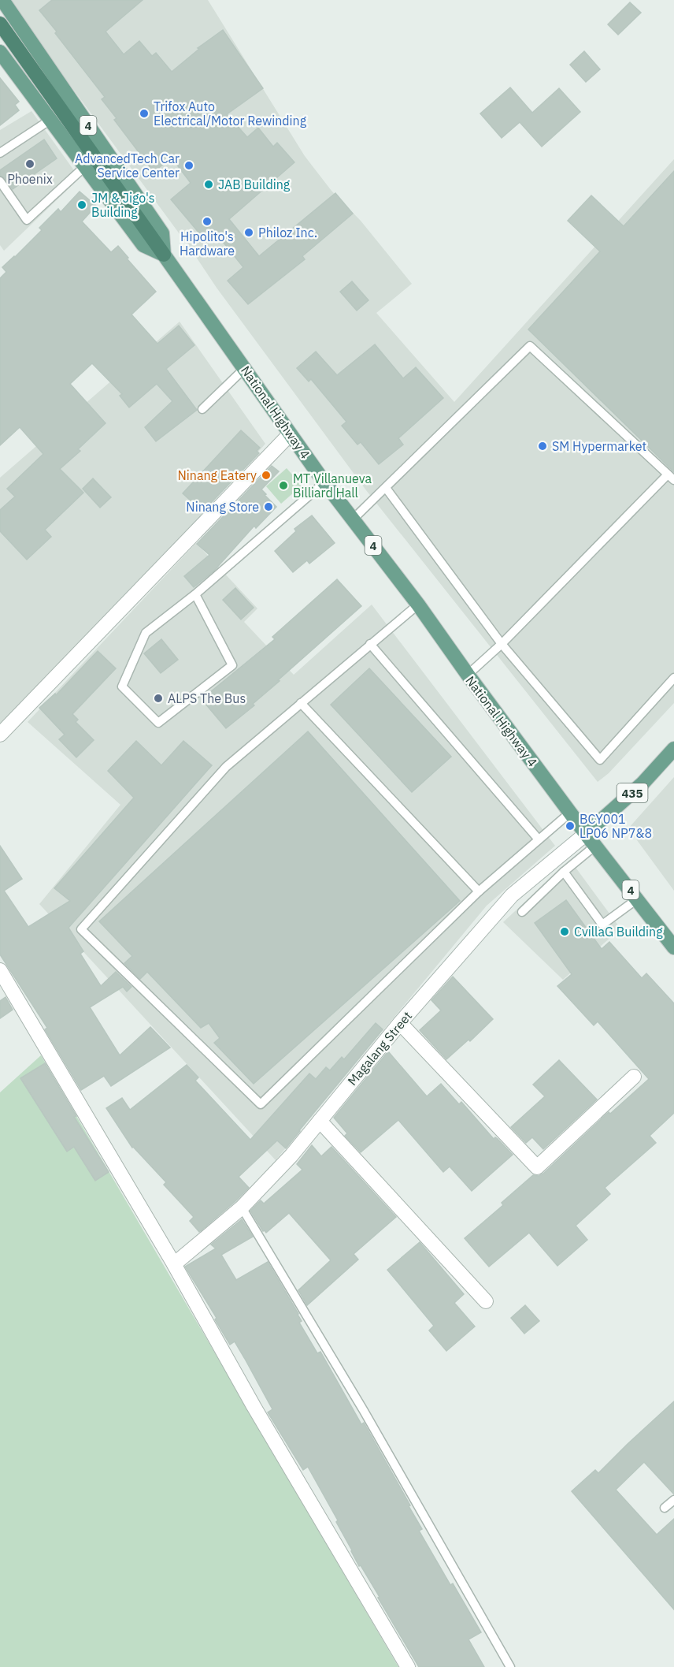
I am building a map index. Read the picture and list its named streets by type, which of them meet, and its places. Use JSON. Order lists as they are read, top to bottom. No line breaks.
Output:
{"streets":{"main road":["4","National Highway 4","435"],"street":["Magalang Street"]},"crossings":[["4","National Highway 4"],["National Highway 4","435"],["National Highway 4","Magalang Street"],["435","Magalang Street"]],"places":["Trifox Auto Electrical/Motor Rewinding","Phoenix","AdvancedTech Car Service Center","JAB Building","JM & Jigo's Building","Hipolito's Hardware","Philoz Inc.","SM Hypermarket","Ninang Eatery","MT Villanueva Billiard Hall","Ninang Store","ALPS The Bus","BCY001 LP06 NP7&8","CvillaG Building"]}
